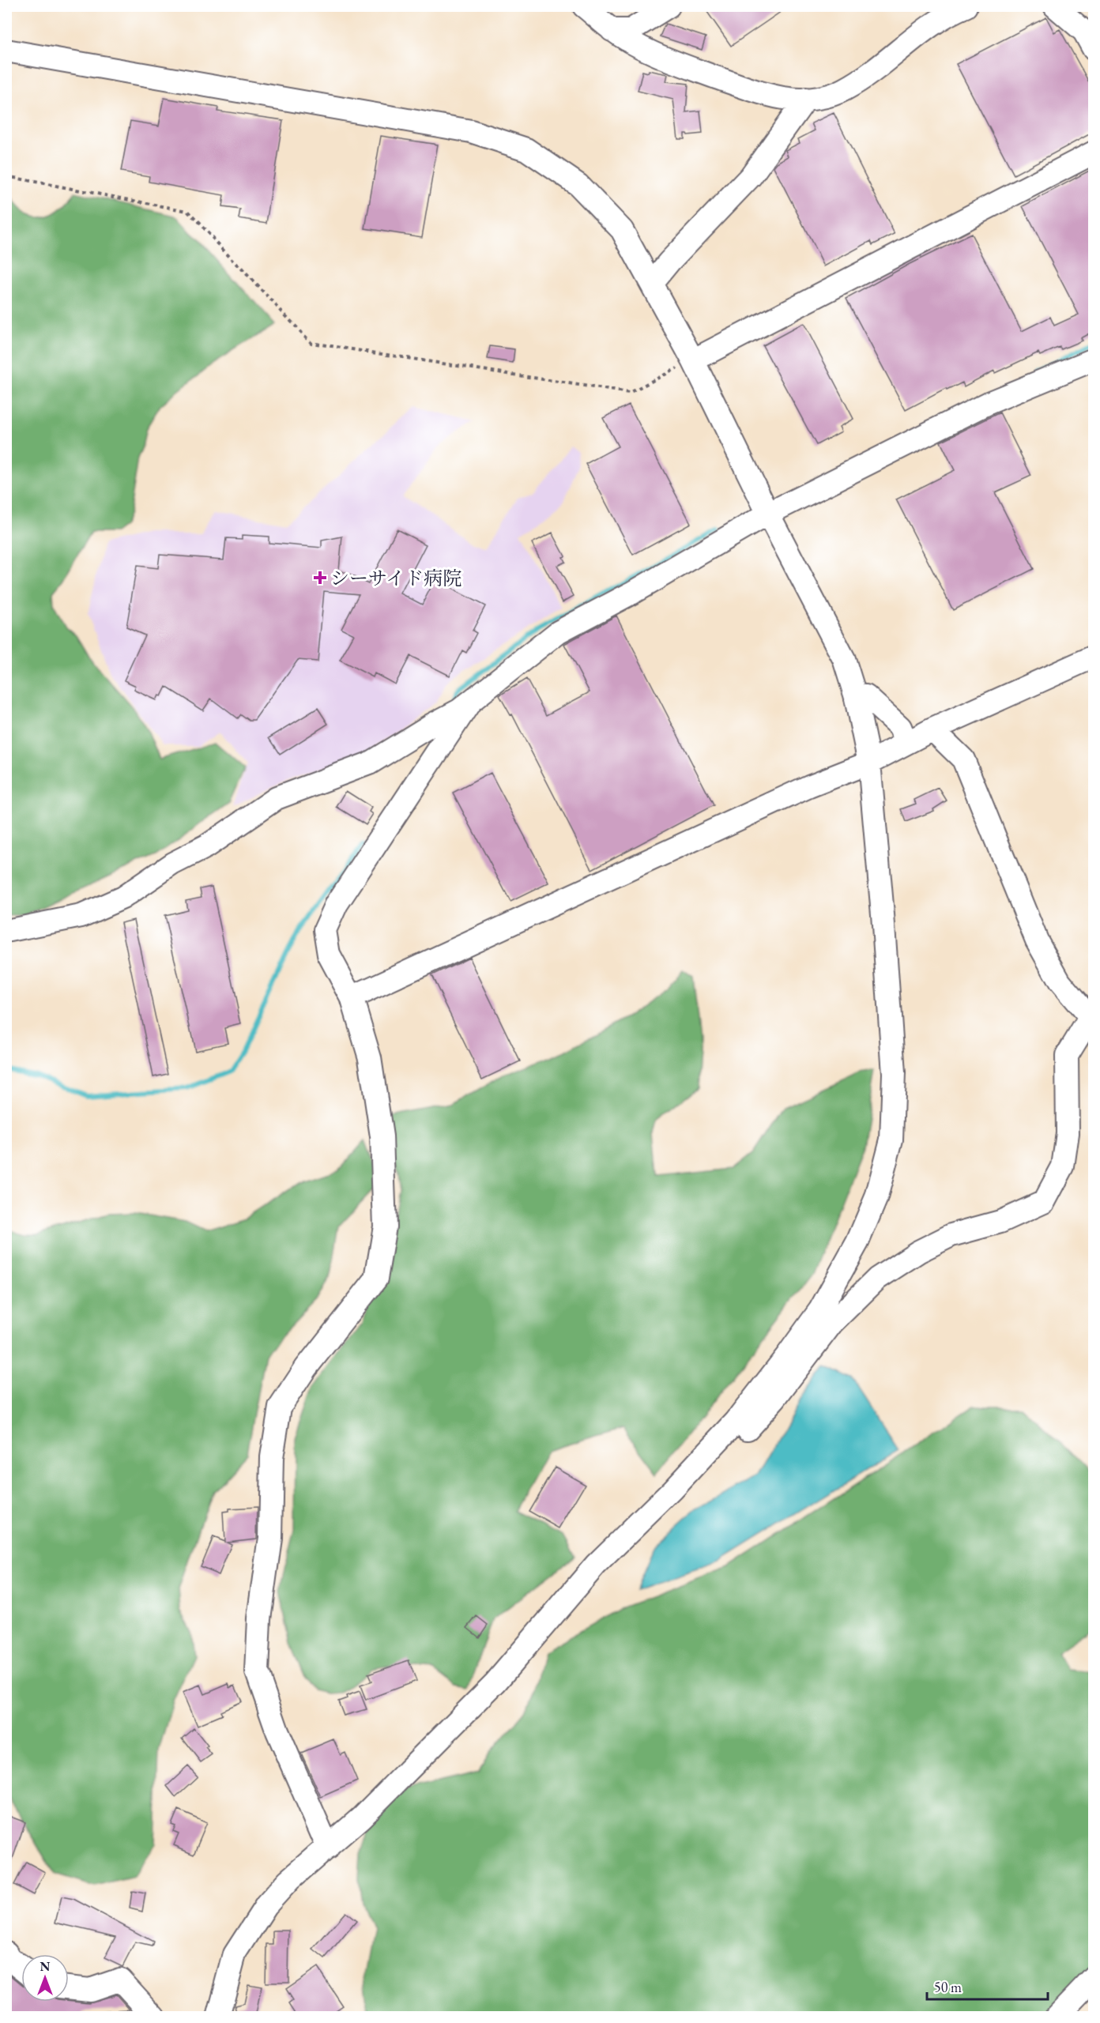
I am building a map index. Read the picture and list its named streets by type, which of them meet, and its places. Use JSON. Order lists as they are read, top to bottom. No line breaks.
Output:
{"places":{"health":["シーサイド病院"]},"scale_bar":"50 m","north":"top"}
